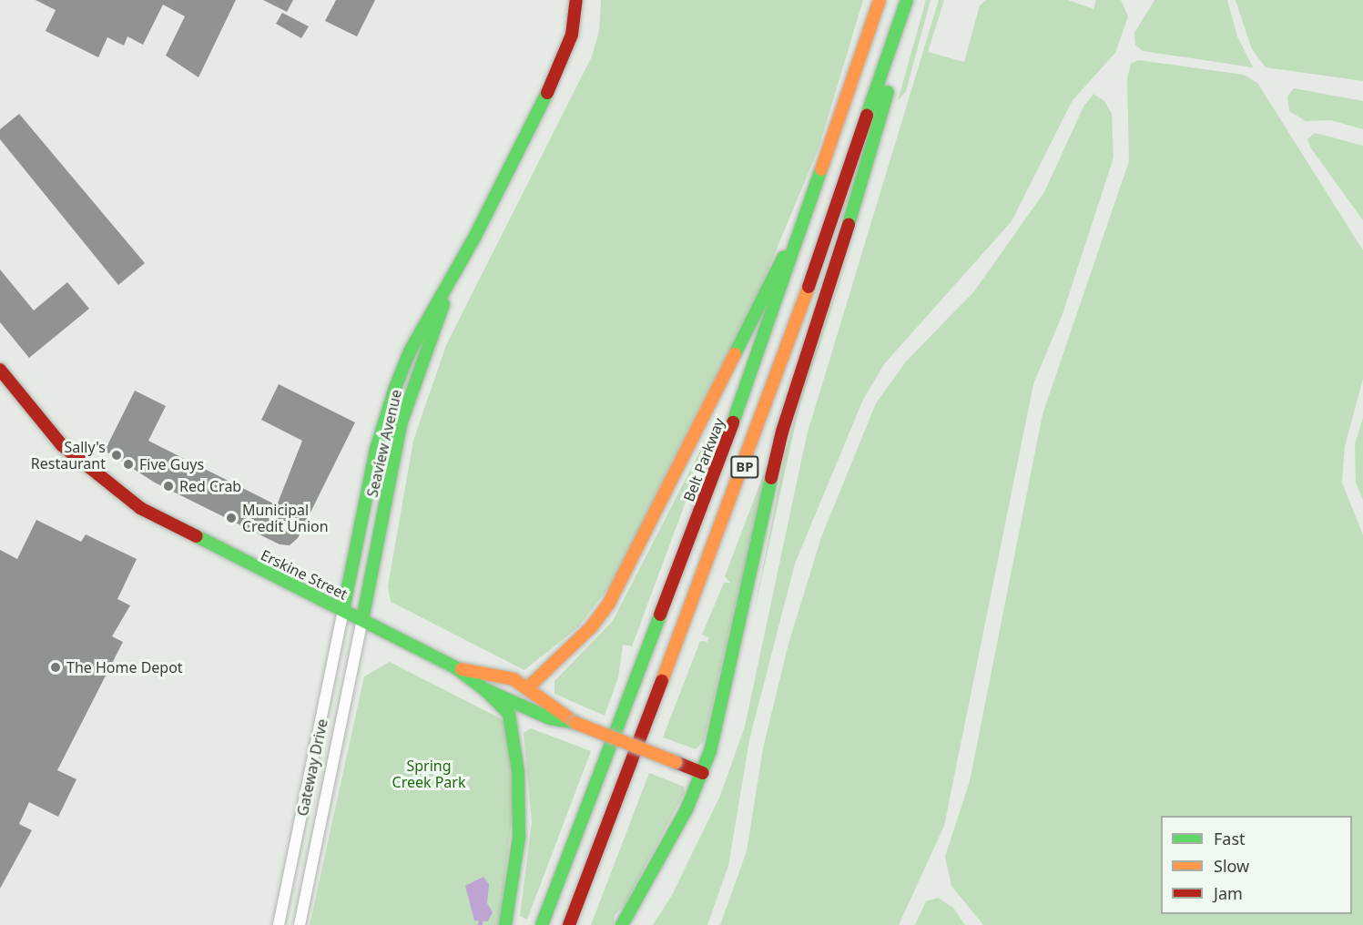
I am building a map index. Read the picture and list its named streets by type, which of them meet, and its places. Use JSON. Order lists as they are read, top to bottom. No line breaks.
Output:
{"streets":{"main road":["Seaview Avenue","Belt Parkway","BP","Erskine Street"],"street":["Gateway Drive"]},"crossings":[["Seaview Avenue","Erskine Street"],["Seaview Avenue","Gateway Drive"],["Erskine Street","Gateway Drive"]],"parks":["Spring Creek Park"],"places":["Sally's Restaurant","Five Guys","Red Crab","Municipal Credit Union","The Home Depot"],"legend":["Fast","Slow","Jam"]}
